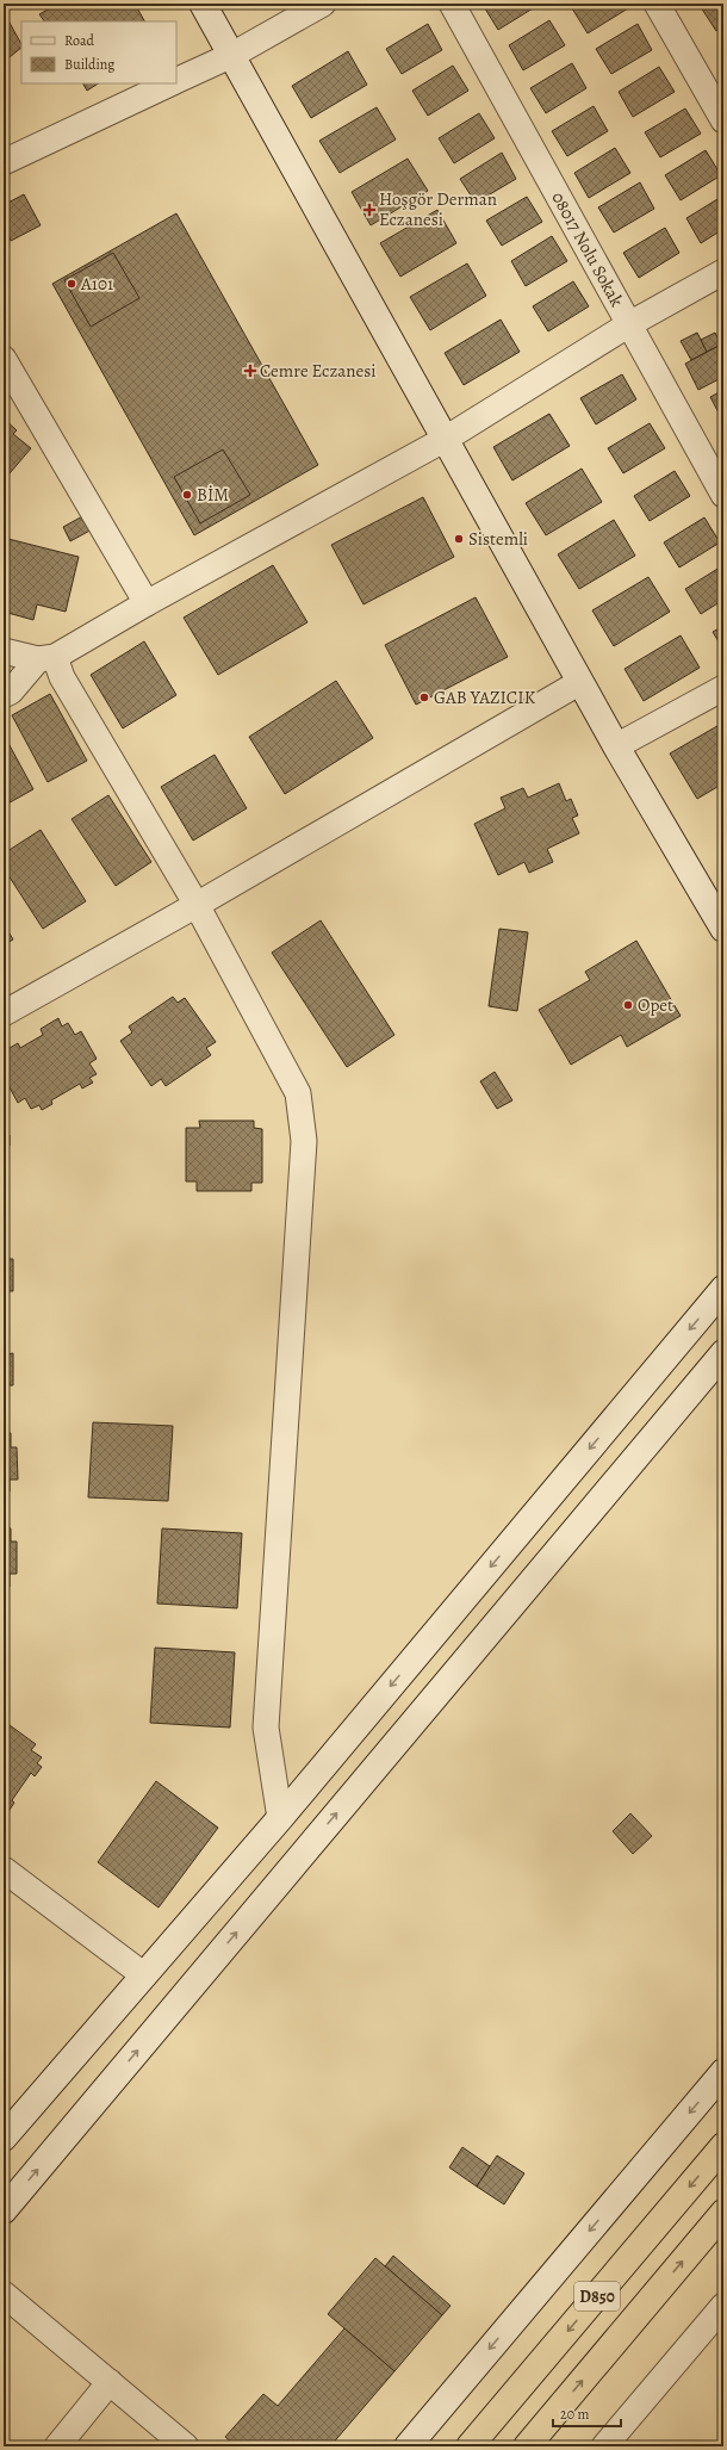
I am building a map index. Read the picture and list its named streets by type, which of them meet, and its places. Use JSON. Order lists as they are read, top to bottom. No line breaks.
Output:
{"streets":{"highway":["D850"],"street":["08017 Nolu Sokak"]},"places":{"health":["Hoşgör Derman Eczanesi","Cemre Eczanesi"],"other":["A101","BİM","Sistemli","GAB YAZICIK","Opet"]},"legend":["Road","Building"],"scale_bar":"20 m"}
